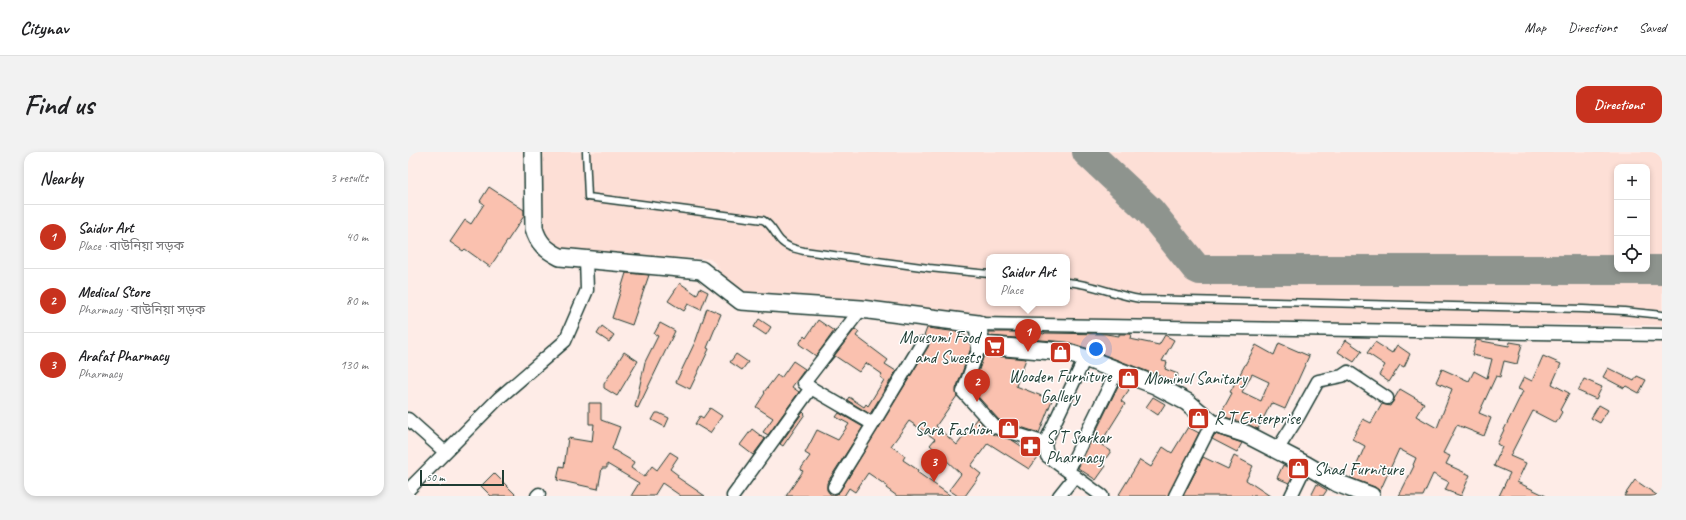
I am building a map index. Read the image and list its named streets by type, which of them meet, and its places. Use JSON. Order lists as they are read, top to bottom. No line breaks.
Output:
{"places":{"supermarket":["Mousumi Food and Sweets"],"shop":["Wooden Furniture Gallery","Mominul Sanitary","R T Enterprise","Sara Fashion","Shad Furniture"],"pharmacy":["S T Sarkar Pharmacy"]},"scale_bar":"50 m","page":{"header":"Citynav","nav":["Map","Directions","Saved"],"buttons":"Directions","title":"Find us","heading":["Nearby","3 results"],"map_buttons":["+","−"],"list":[{"mark":"1","name":"Saidur Art","note":"Place · বাউনিয়া সড়ক","value":"40 m"},{"mark":"2","name":"Medical Store","note":"Pharmacy · বাউনিয়া সড়ক","value":"80 m"},{"mark":"3","name":"Arafat Pharmacy","note":"Pharmacy","value":"130 m"}],"popup":["Saidur Art","Place"],"pins":["1","2","3"],"scale":"50 m"}}
